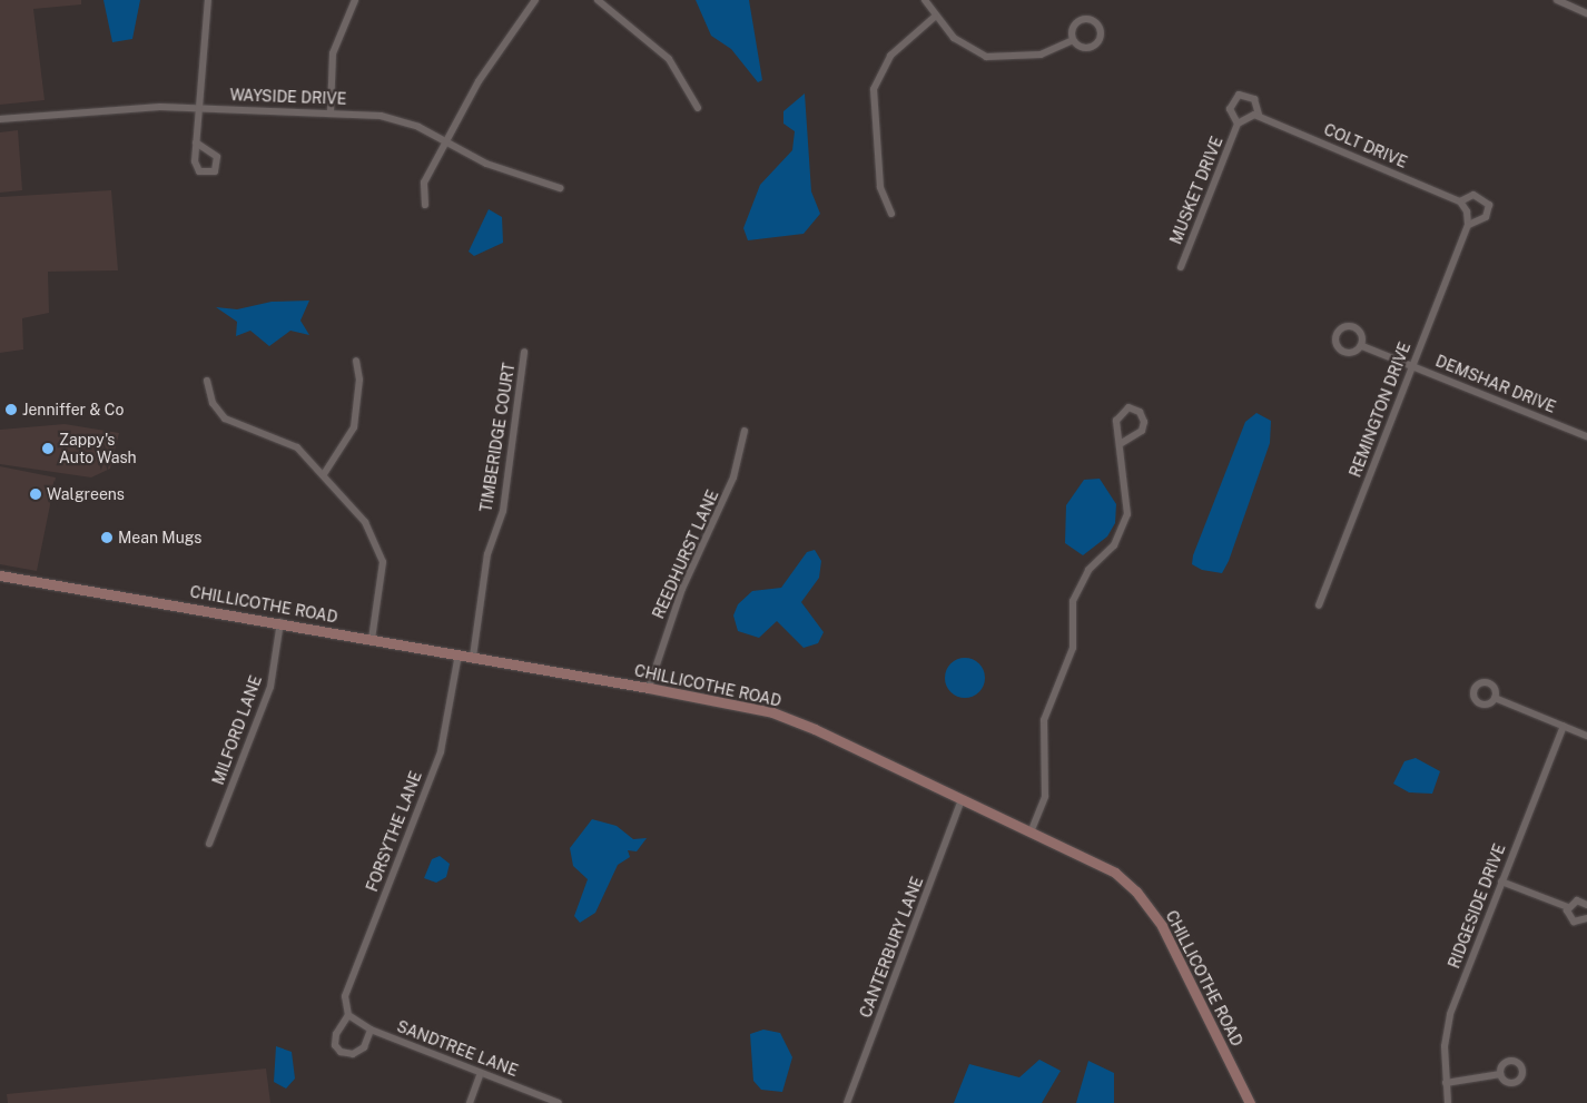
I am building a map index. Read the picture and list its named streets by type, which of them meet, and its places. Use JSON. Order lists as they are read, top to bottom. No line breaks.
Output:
{"streets":{"street":["WAYSIDE DRIVE","COLT DRIVE","MUSKET DRIVE","DEMSHAR DRIVE","REMINGTON DRIVE","TIMBERIDGE COURT","REEDHURST LANE","CHILLICOTHE ROAD","MILFORD LANE","FORSYTHE LANE","RIDGESIDE DRIVE","CANTERBURY LANE","SANDTREE LANE"]},"crossings":[["COLT DRIVE","MUSKET DRIVE"],["COLT DRIVE","REMINGTON DRIVE"],["DEMSHAR DRIVE","REMINGTON DRIVE"],["TIMBERIDGE COURT","CHILLICOTHE ROAD"],["REEDHURST LANE","CHILLICOTHE ROAD"],["CHILLICOTHE ROAD","MILFORD LANE"],["CHILLICOTHE ROAD","FORSYTHE LANE"],["CHILLICOTHE ROAD","CANTERBURY LANE"],["FORSYTHE LANE","SANDTREE LANE"]],"places":["Jenniffer & Co","Zappy's Auto Wash","Walgreens","Mean Mugs"]}
